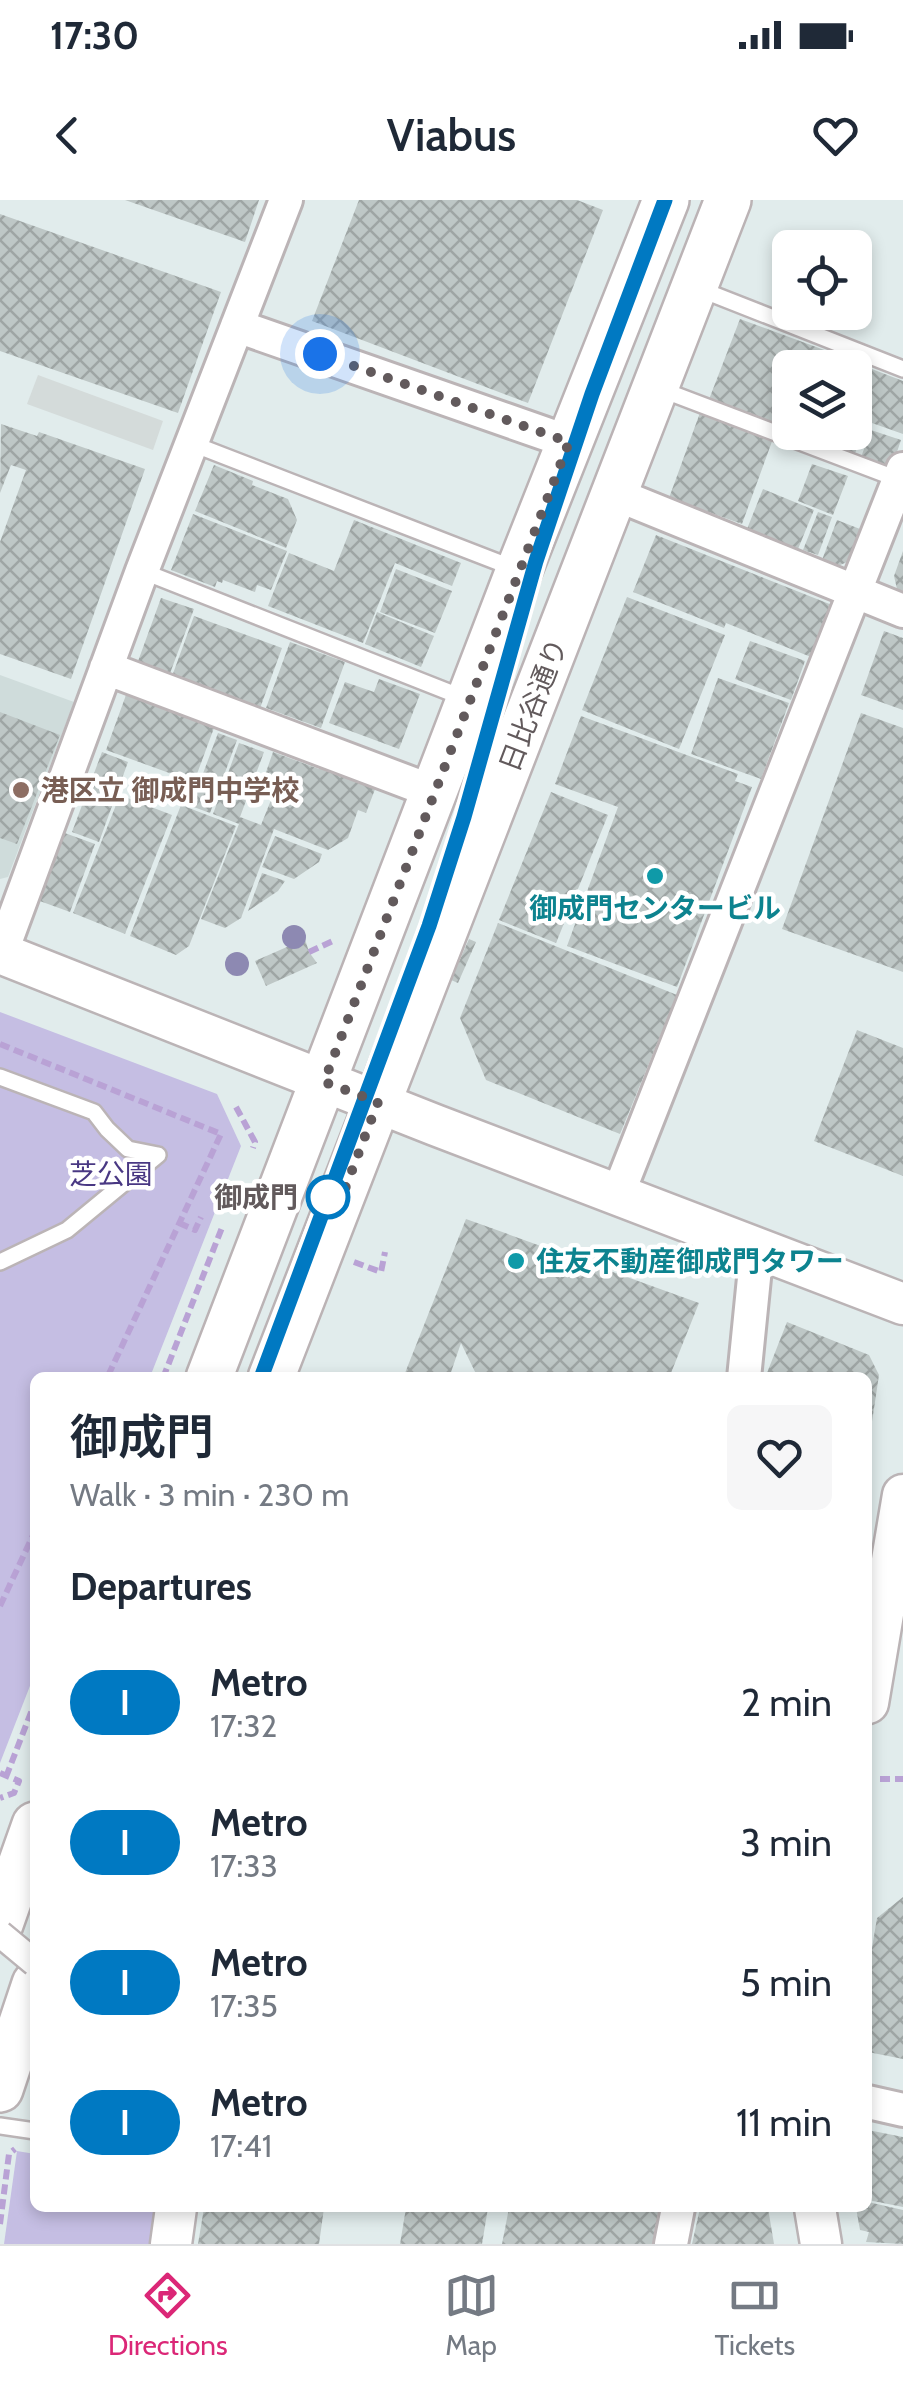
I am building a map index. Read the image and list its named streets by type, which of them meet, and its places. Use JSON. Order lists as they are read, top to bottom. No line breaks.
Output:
{"streets":{"main road":["日比谷通り"]},"parks":["芝公園"],"places":["港区立 御成門中学校","御成門センタービル","御成門","住友不動産御成門タワー"],"lines":["metro line I"],"page":{"status":"17:30","header":"Viabus","heading":[["御成門","Walk · 3 min · 230 m"],"Departures"],"list":[{"mark":"I","name":"Metro","note":"17:32","value":"2 min"},{"mark":"I","name":"Metro","note":"17:33","value":"3 min"},{"mark":"I","name":"Metro","note":"17:35","value":"5 min"},{"mark":"I","name":"Metro","note":"17:41","value":"11 min"}],"tabs":["Directions","Map","Tickets"]}}
